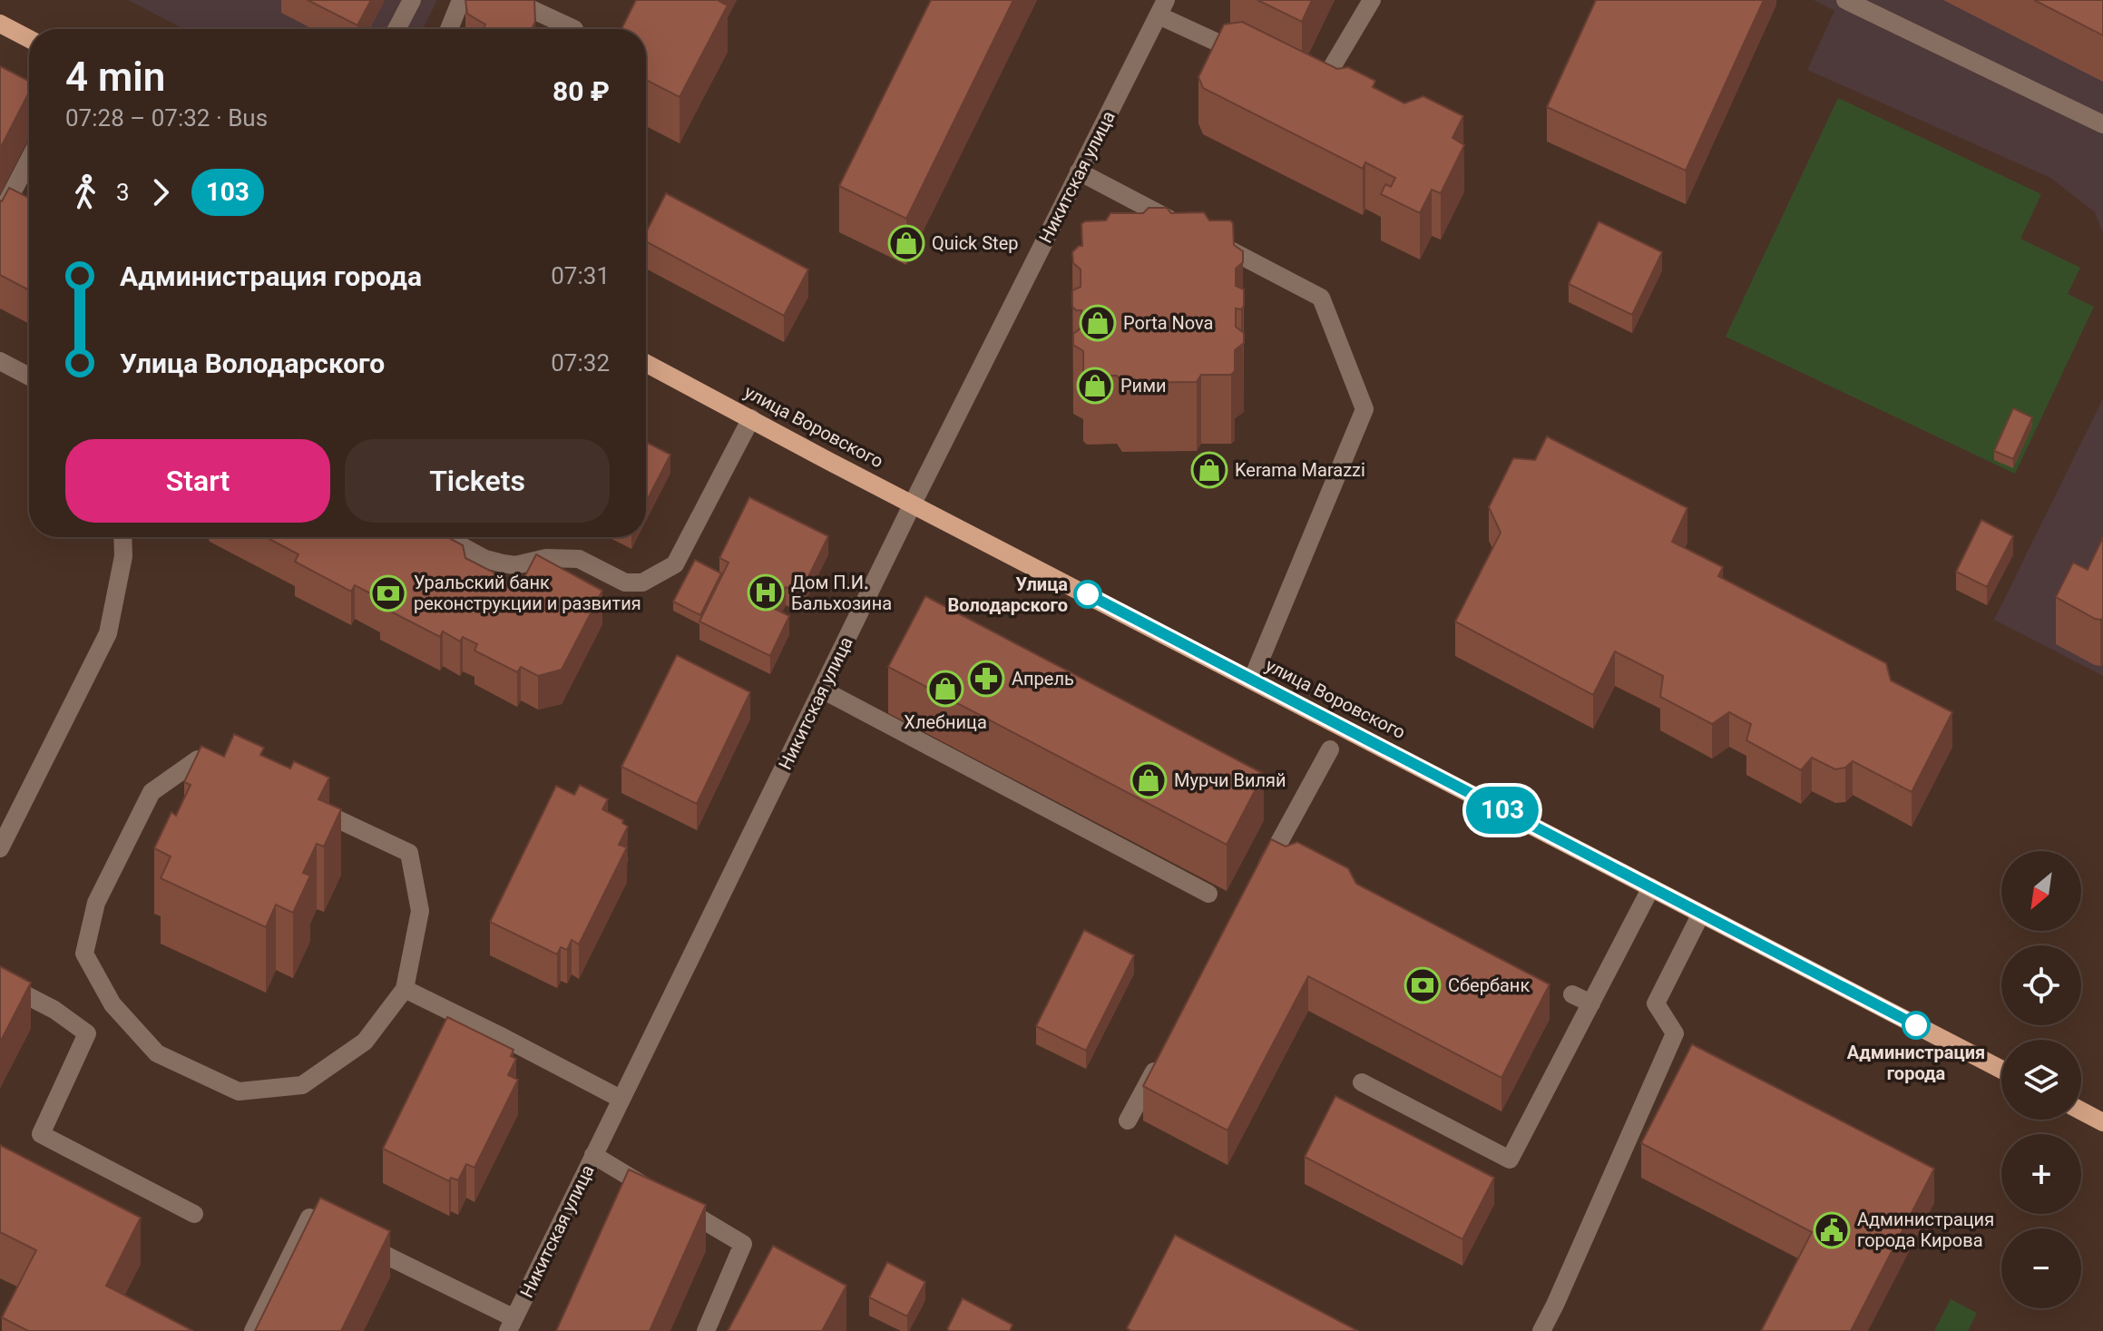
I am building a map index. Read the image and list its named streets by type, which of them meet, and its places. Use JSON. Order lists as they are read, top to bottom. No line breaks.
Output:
{"streets":{"main road":["улица Воровского"],"street":["Никитская улица"]},"crossings":[["Никитская улица","улица Воровского"]],"places":{"shop":["Quick Step","Porta Nova","Рими","Kerama Marazzi","Хлебница","Мурчи Виляй"],"hospital":["Дом П.И. Бальхозина"],"bank":["Уральский банк реконструкции и развития","Сбербанк"],"other":["Улица Володарского","Администрация города"],"pharmacy":["Апрель"],"public building":["Администрация города Кирова"]},"lines":["bus line 103"],"north":"bottom left","page":{"on_map":"103","heading":["4 min","07:28 – 07:32 · Bus","80 ₽"],"legs":["3","103"],"list":[{"name":"Администрация города","value":"07:31"},{"name":"Улица Володарского","value":"07:32"}],"buttons":["Start","Tickets"],"map_buttons":["+","−"]}}
